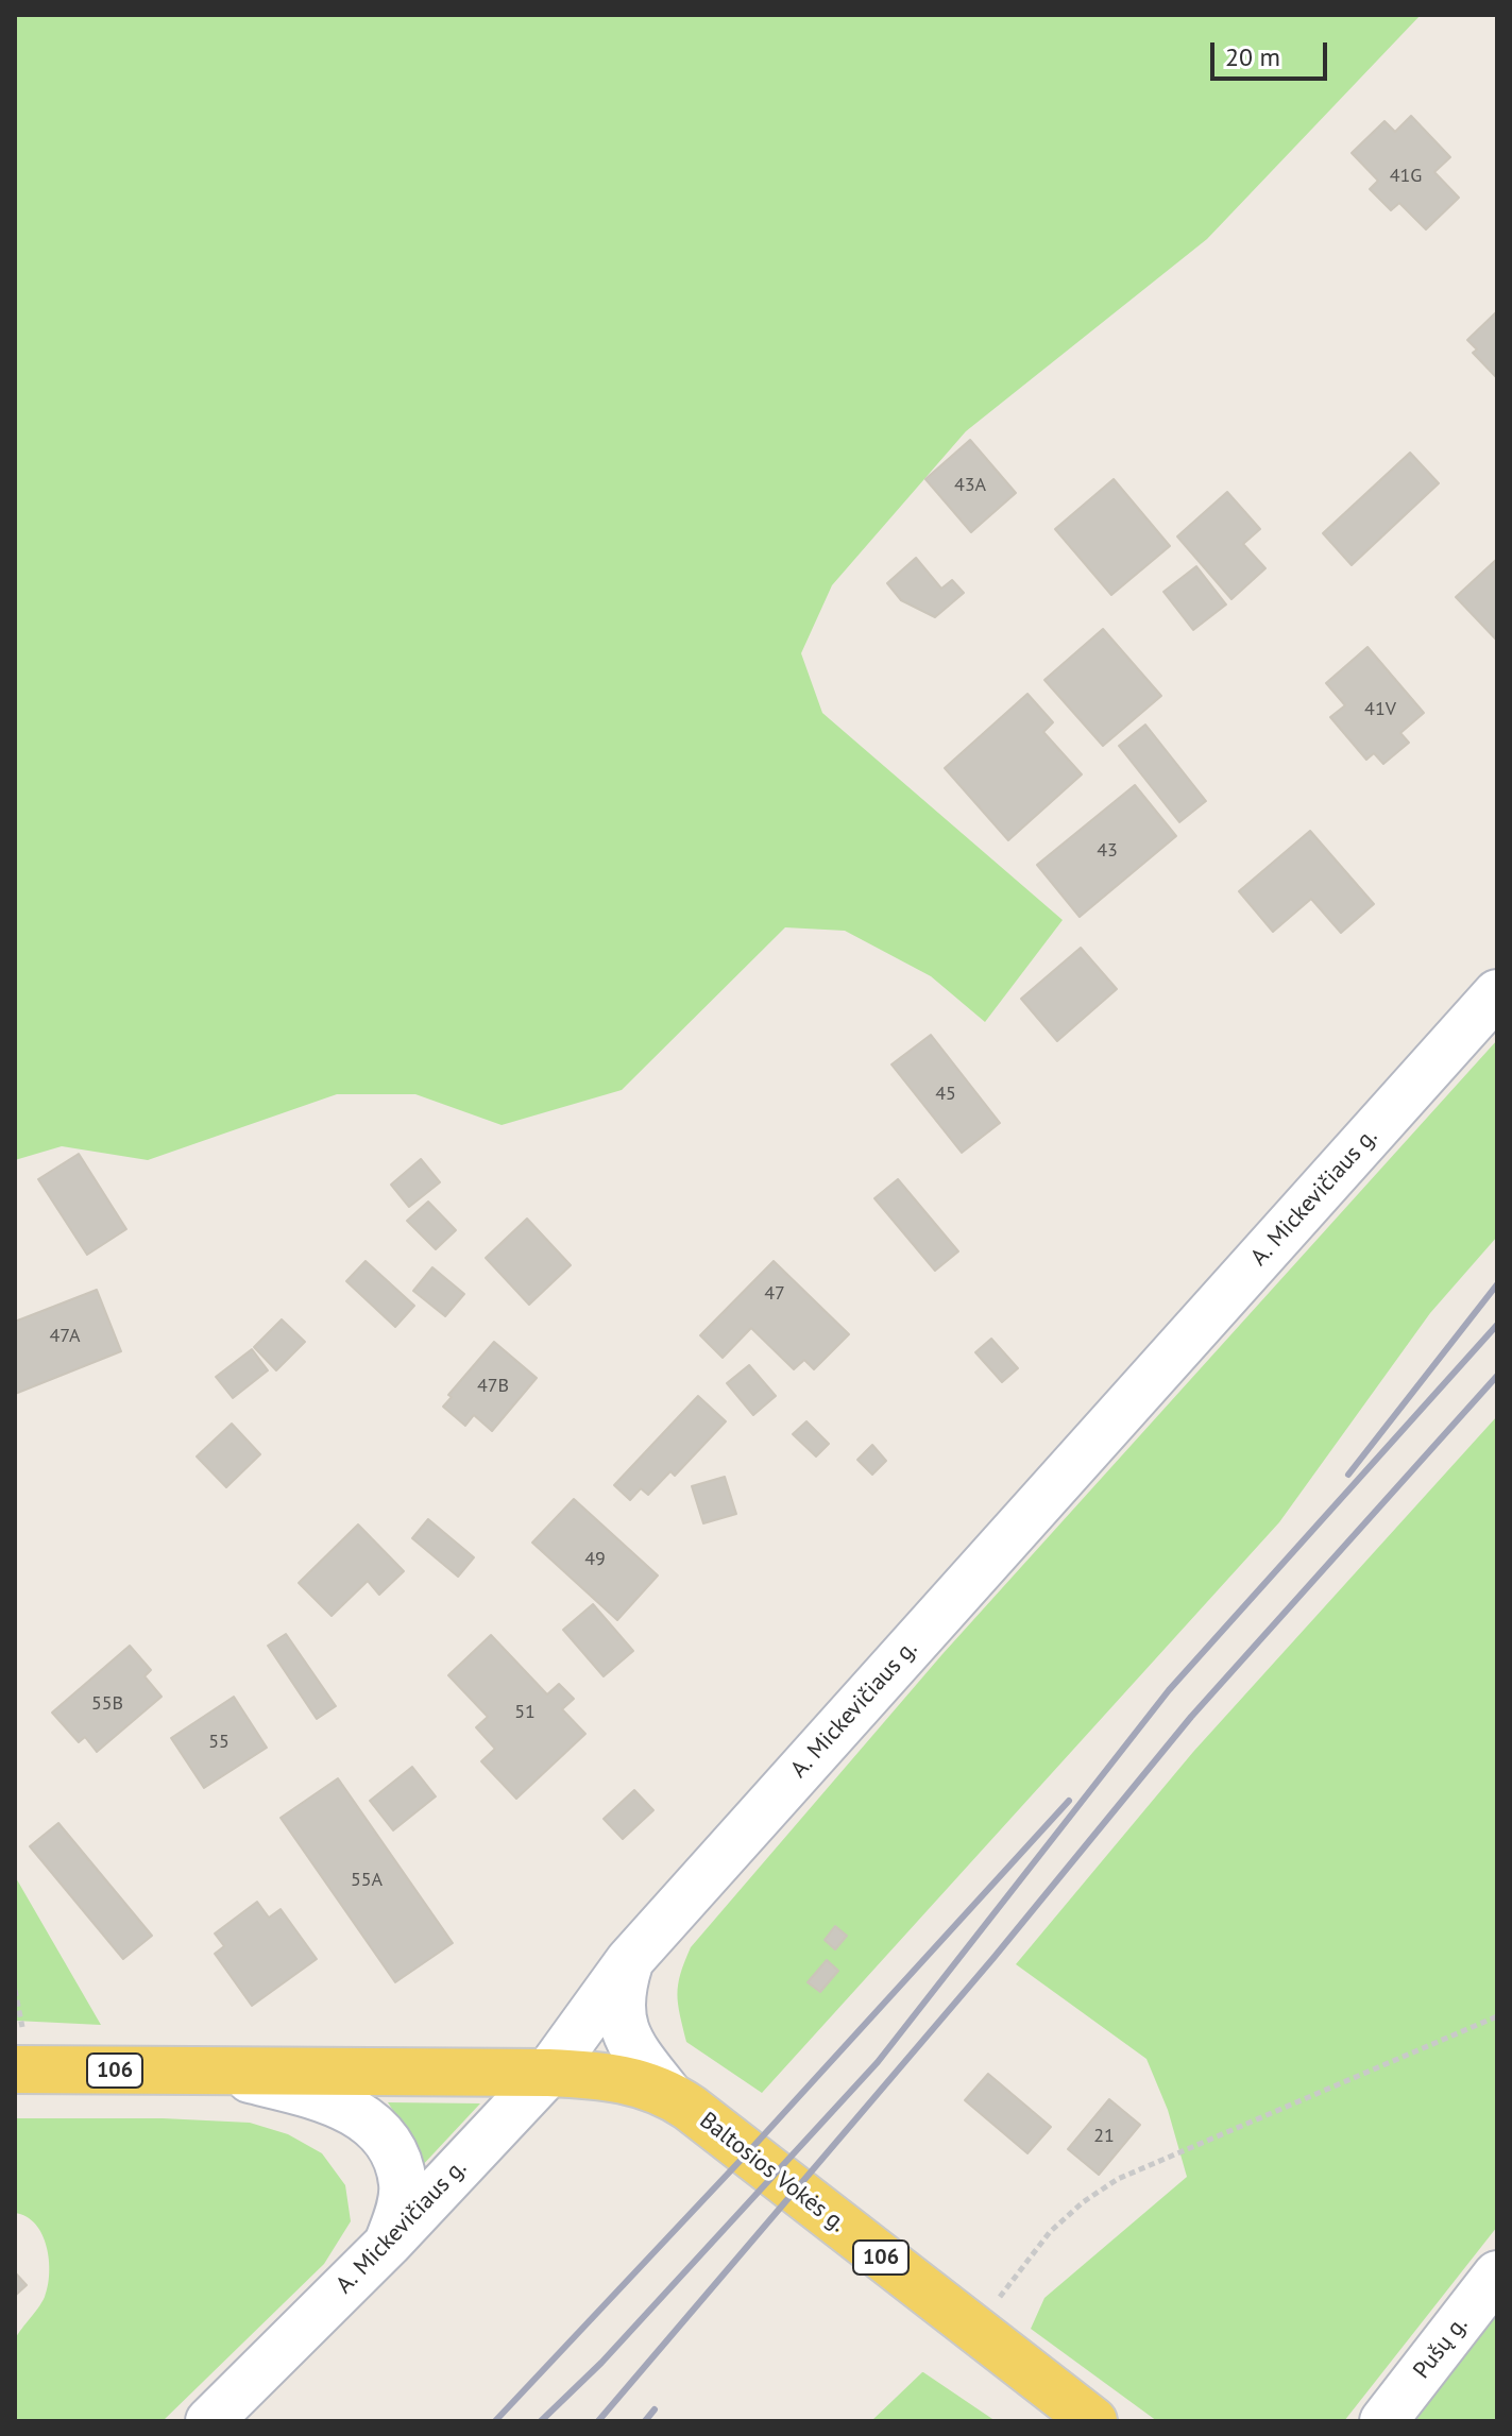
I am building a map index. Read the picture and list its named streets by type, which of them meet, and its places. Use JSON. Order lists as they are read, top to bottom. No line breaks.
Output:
{"streets":{"main road":["A. Mickevičiaus g.","106","Baltosios Vokės g.","Pušų g."]},"crossings":[["A. Mickevičiaus g.","106"],["A. Mickevičiaus g.","Baltosios Vokės g."],["106","Baltosios Vokės g."]],"house_numbers":["41G","43A","41V","43","45","47","47A","47B","49","55B","51","55","55A","21"],"scale_bar":"20 m"}
